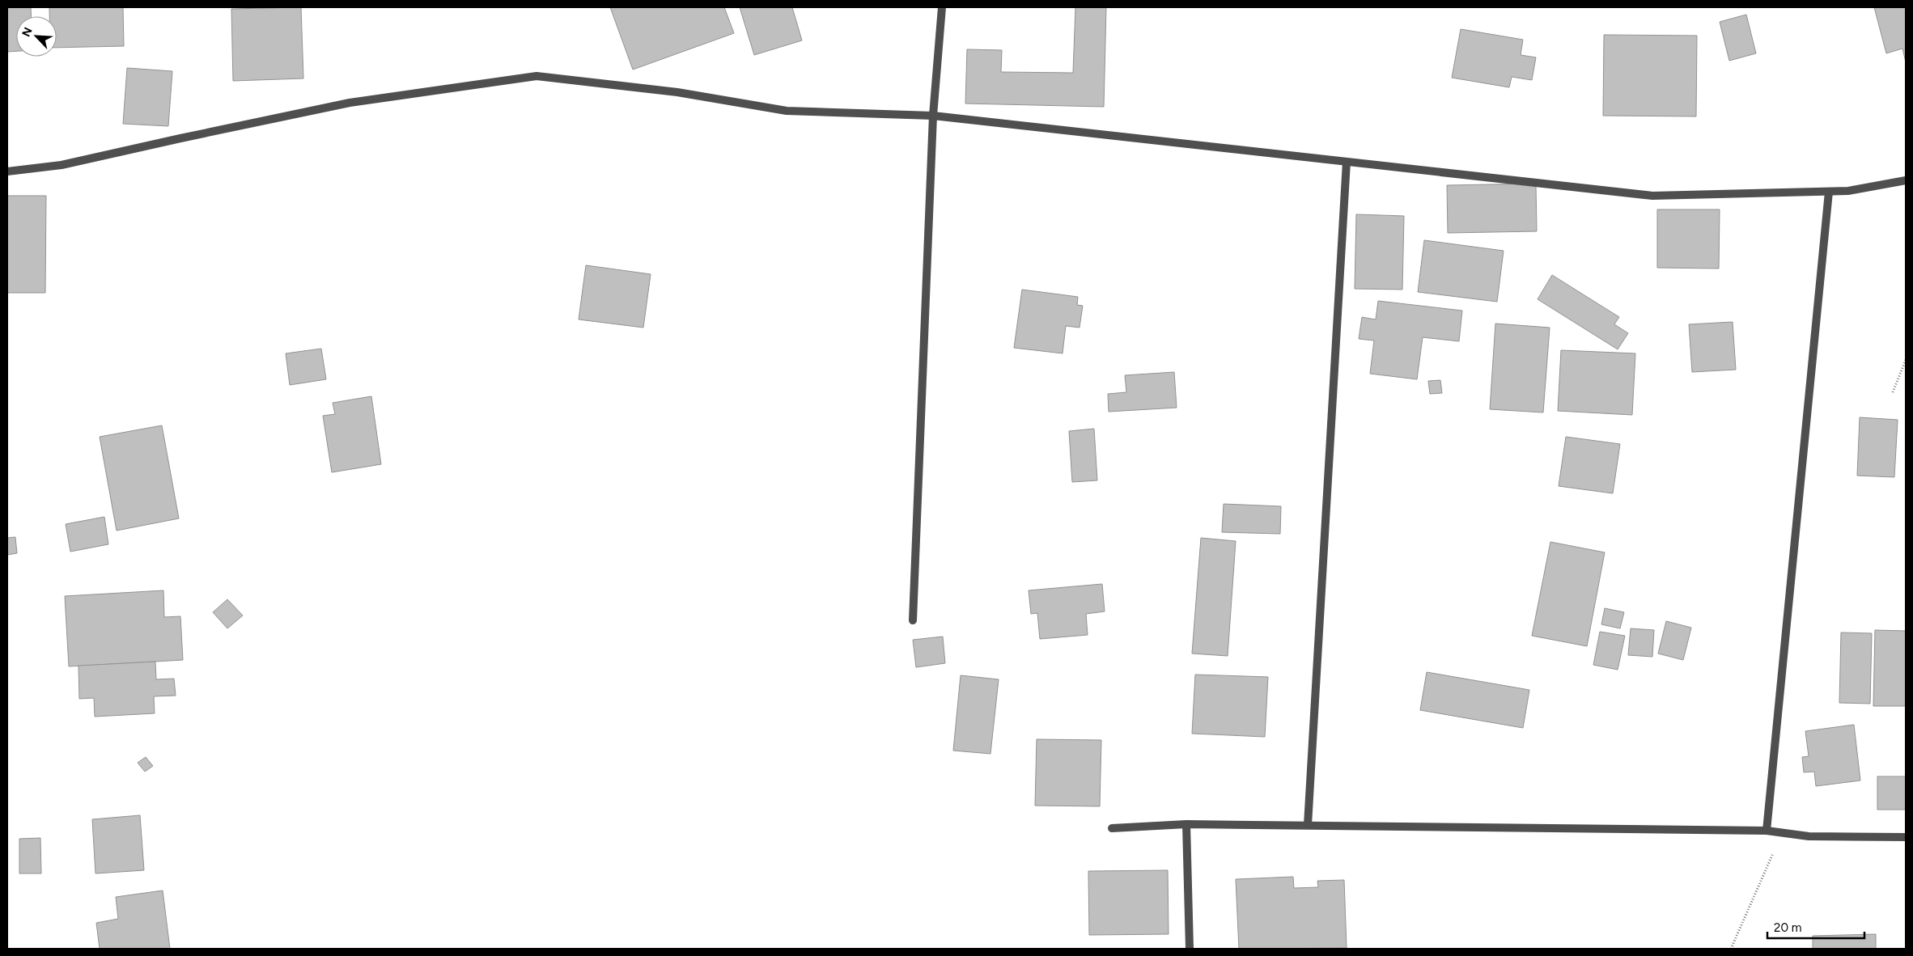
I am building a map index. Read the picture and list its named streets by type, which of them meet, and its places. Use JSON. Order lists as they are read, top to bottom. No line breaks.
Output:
{"scale_bar":"20 m","north":"top left"}
